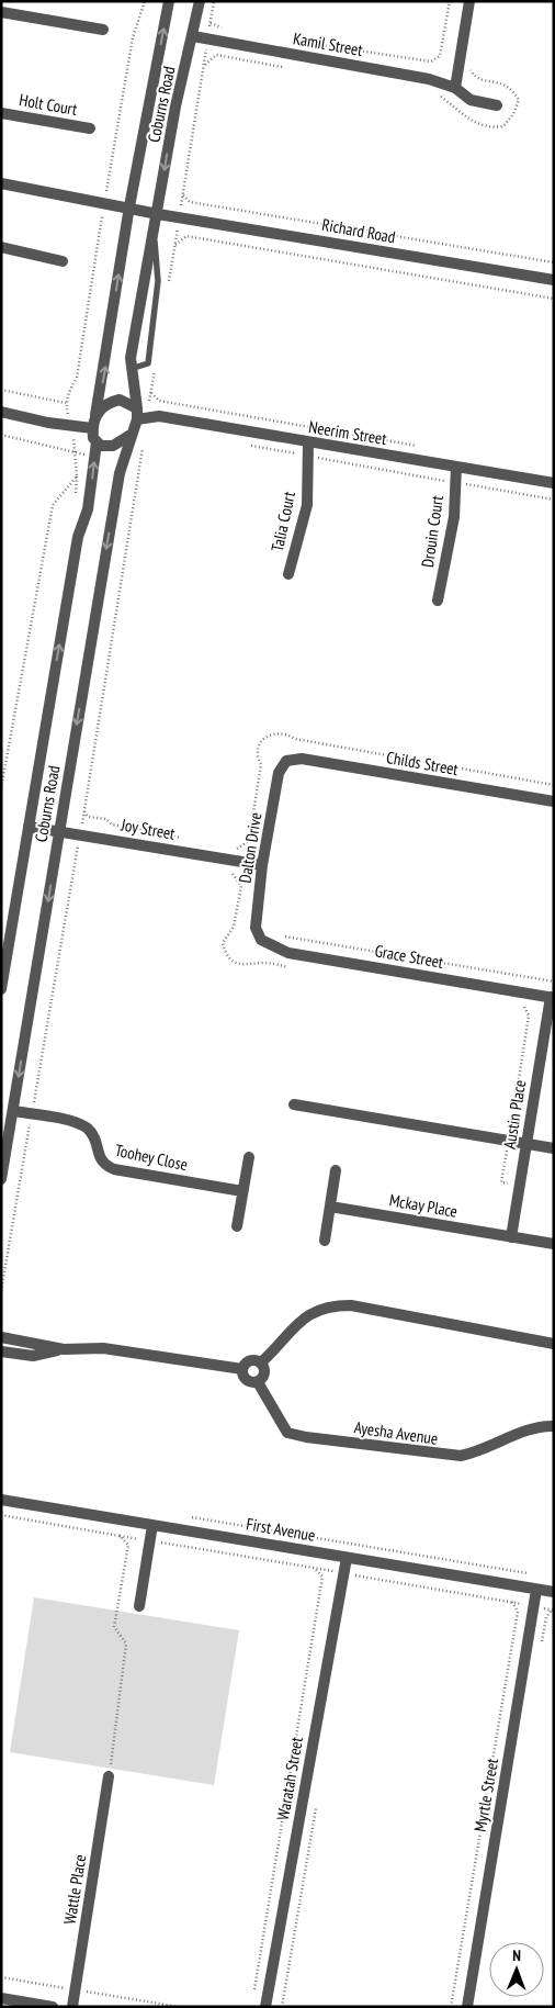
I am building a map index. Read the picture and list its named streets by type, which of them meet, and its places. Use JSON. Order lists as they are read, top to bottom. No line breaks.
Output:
{"streets":{"street":["Kamil Street","Holt Court","Coburns Road","Richard Road","Neerim Street","Talia Court","Drouin Court","Childs Street","Joy Street","Dalton Drive","Grace Street","Austin Place","Toohey Close","Mckay Place","Ayesha Avenue","First Avenue","Waratah Street","Myrtle Street","Wattle Place"]},"crossings":[["Kamil Street","Coburns Road"],["Coburns Road","Richard Road"],["Coburns Road","Neerim Street"],["Coburns Road","Joy Street"],["Coburns Road","Toohey Close"],["Neerim Street","Talia Court"],["Neerim Street","Drouin Court"],["Childs Street","Dalton Drive"],["Joy Street","Dalton Drive"],["Dalton Drive","Grace Street"],["Grace Street","Austin Place"],["Austin Place","Mckay Place"],["First Avenue","Waratah Street"],["First Avenue","Myrtle Street"]],"north":"top"}
